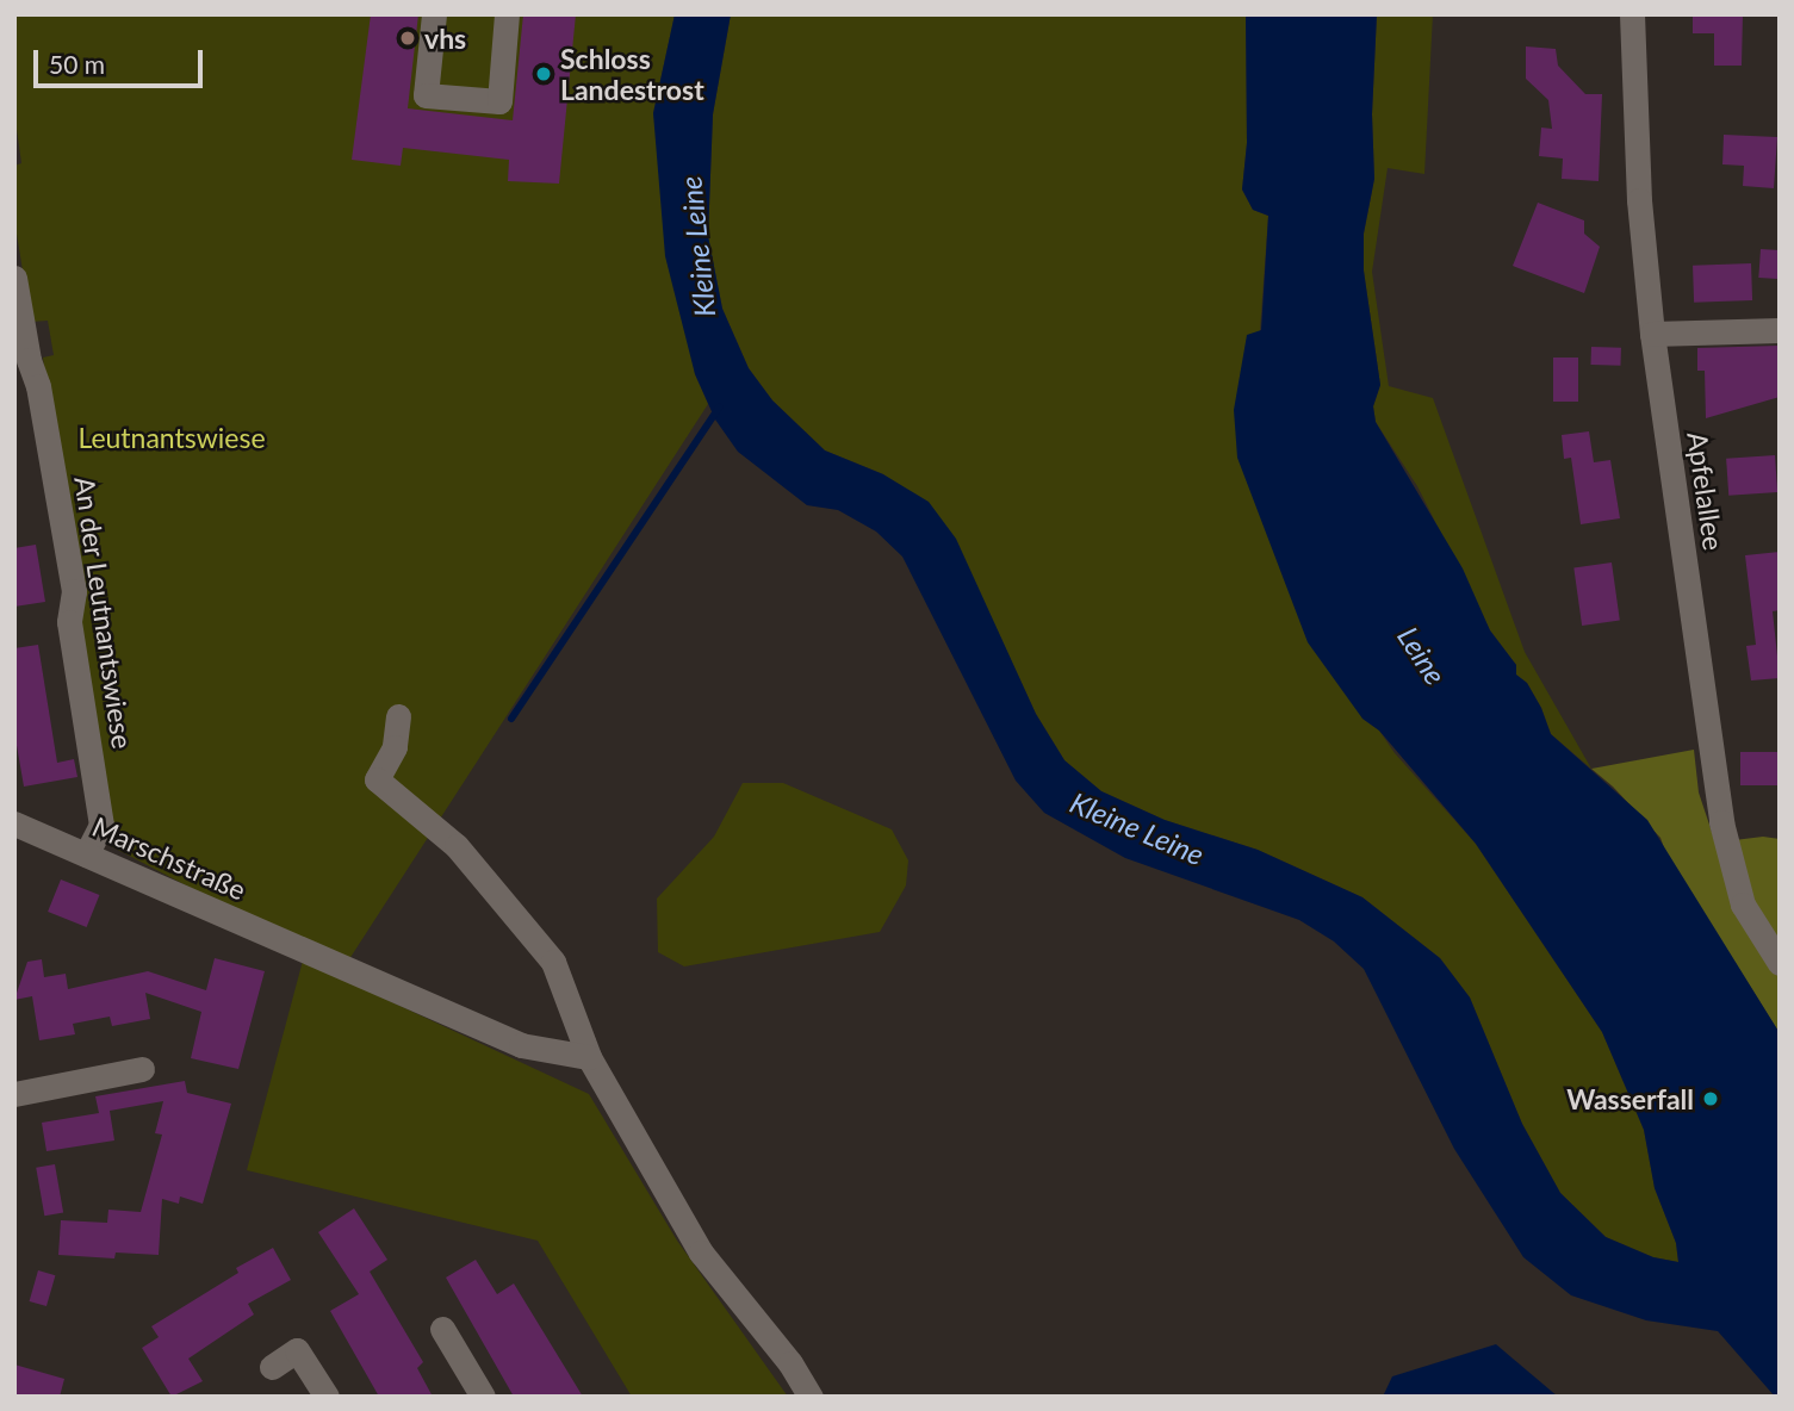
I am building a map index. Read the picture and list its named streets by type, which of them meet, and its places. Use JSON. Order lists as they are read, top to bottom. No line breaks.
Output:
{"streets":{"street":["Apfelallee","An der Leutnantswiese","Marschstraße"]},"crossings":[["An der Leutnantswiese","Marschstraße"]],"water":["Kleine Leine","Leine"],"parks":["Leutnantswiese"],"places":["vhs","Schloss Landestrost","Wasserfall"],"scale_bar":"50 m"}
